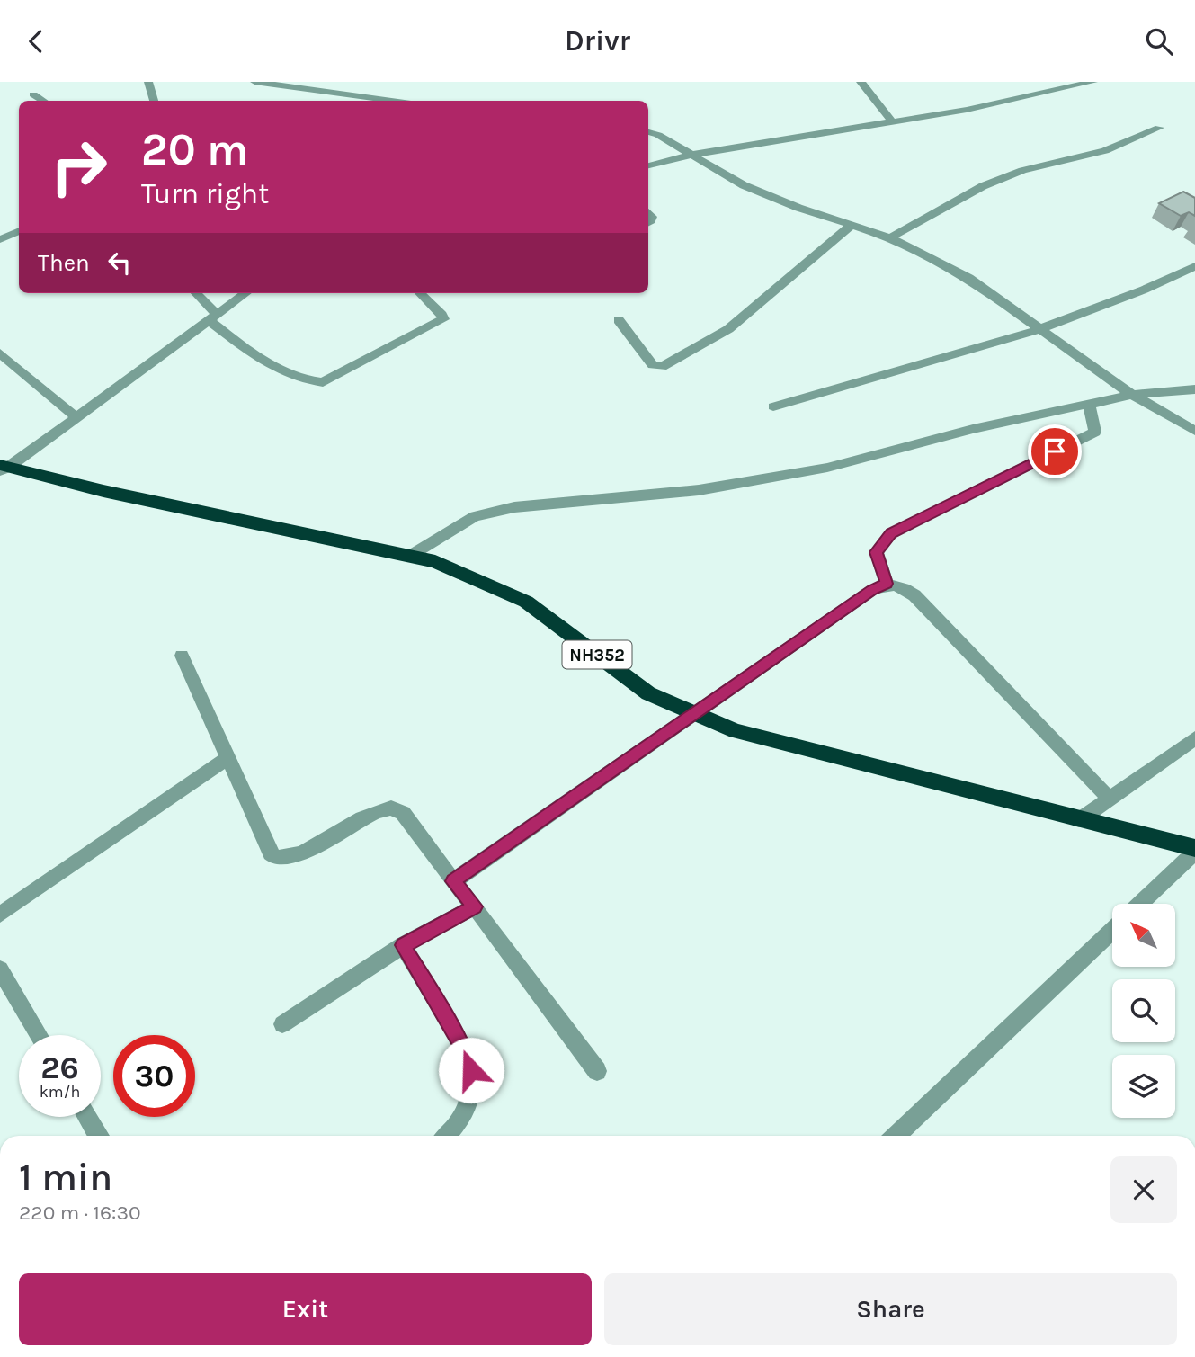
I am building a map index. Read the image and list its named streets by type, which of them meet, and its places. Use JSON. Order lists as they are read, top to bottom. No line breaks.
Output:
{"streets":{"highway":["NH352"]},"north":"top left","page":{"header":"Drivr","turn":["20 m","Turn right"],"then":"Then","speed":"26 km/h","limit":"30","heading":["1 min","220 m · 16:30"],"buttons":["Exit","Share"]}}
